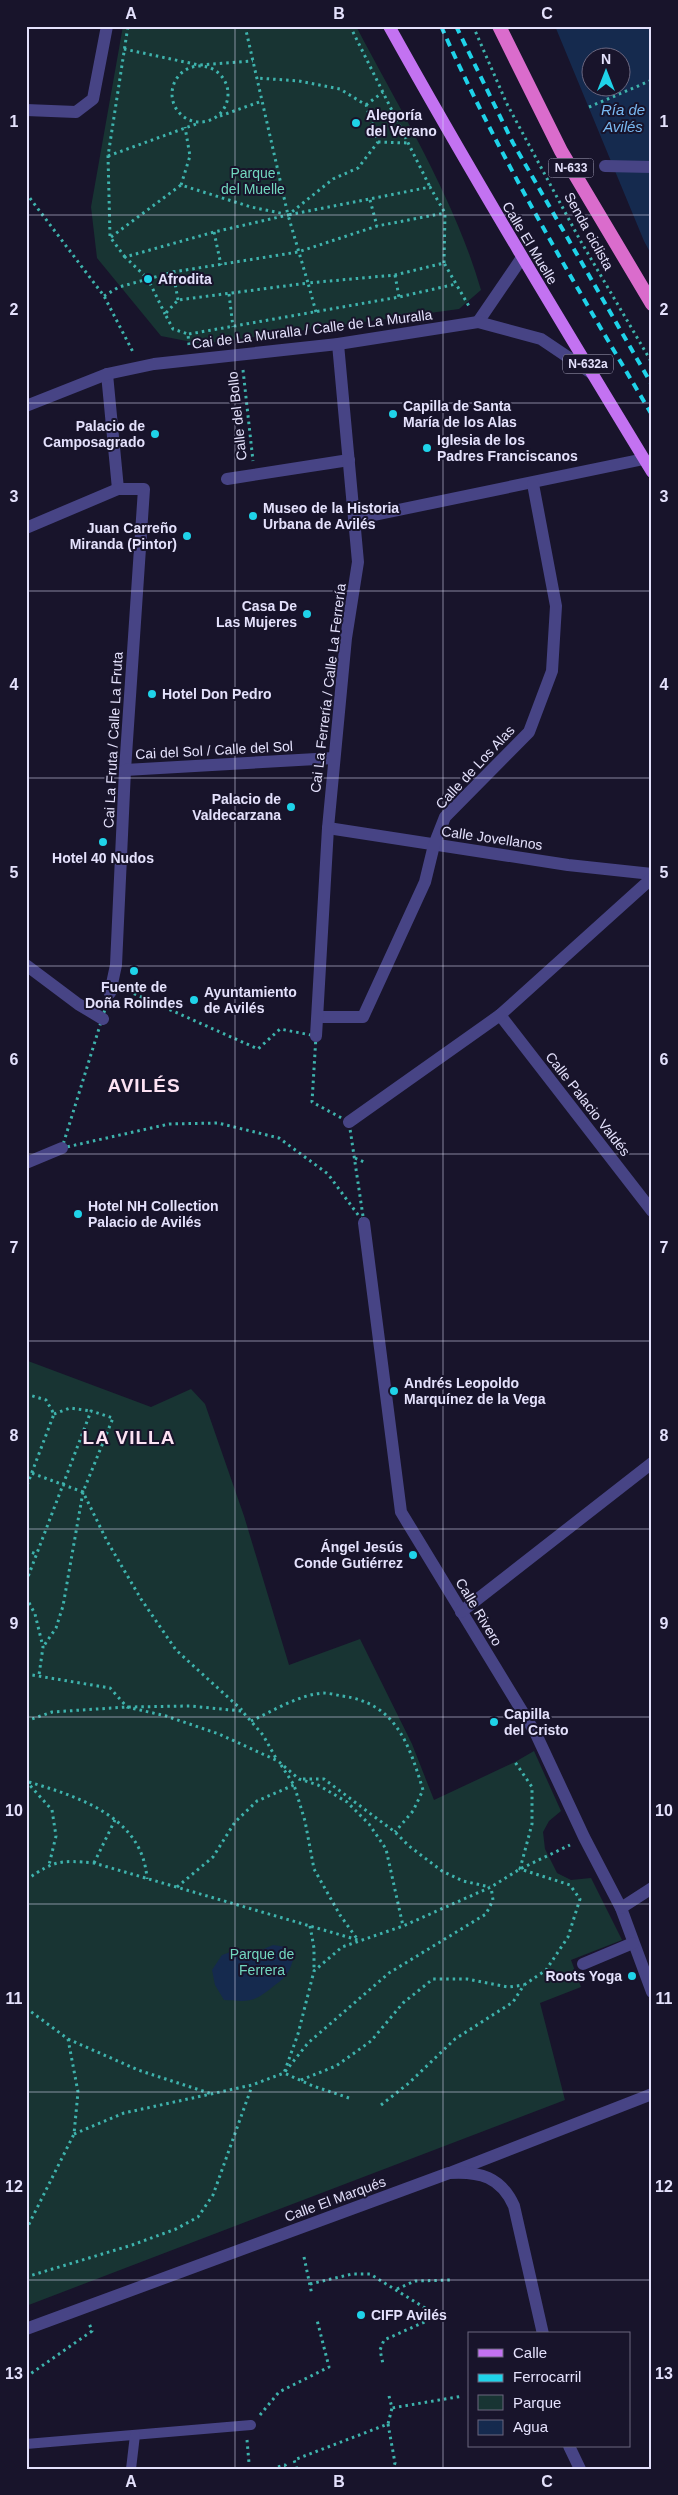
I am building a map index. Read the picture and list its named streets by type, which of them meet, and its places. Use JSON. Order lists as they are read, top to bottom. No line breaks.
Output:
{"streets":{"highway":["N-633"],"main road":["Calle El Muelle","N-632a"],"street":["Cai de La Muralla / Calle de La Muralla","Cai La Ferrería / Calle La Ferrería","Cai La Fruta / Calle La Fruta","Cai del Sol / Calle del Sol","Calle de Los Alas","Calle Jovellanos","Calle Palacio Valdés","Calle Rivero","Calle El Marqués"],"path":["Senda ciclista","Calle del Bollo"]},"crossings":[["Calle El Muelle","Cai de La Muralla / Calle de La Muralla"],["Cai de La Muralla / Calle de La Muralla","Calle del Bollo"],["Cai de La Muralla / Calle de La Muralla","Cai La Ferrería / Calle La Ferrería"],["Cai La Ferrería / Calle La Ferrería","Cai del Sol / Calle del Sol"],["Cai La Ferrería / Calle La Ferrería","Calle de Los Alas"],["Cai La Ferrería / Calle La Ferrería","Calle Jovellanos"],["Cai La Fruta / Calle La Fruta","Cai del Sol / Calle del Sol"],["Calle de Los Alas","Calle Jovellanos"]],"districts":["AVILÉS","LA VILLA"],"water":["Ría de Avilés"],"parks":["Parque del Muelle","Parque de Ferrera"],"places":["Alegoría del Verano","Afrodita","Capilla de Santa María de los Alas","Palacio de Camposagrado","Iglesia de los Padres Franciscanos","Museo de la Historia Urbana de Avilés","Juan Carreño Miranda (Pintor)","Casa De Las Mujeres","Hotel Don Pedro","Palacio de Valdecarzana","Hotel 40 Nudos","Fuente de Doña Rolindes","Ayuntamiento de Avilés","Hotel NH Collection Palacio de Avilés","Andrés Leopoldo Marquínez de la Vega","Ángel Jesús Conde Gutiérrez","Capilla del Cristo","Roots Yoga","CIFP Avilés"],"legend":["Calle","Ferrocarril","Parque","Agua"],"north":"top","grid":{"columns":["A","B","C"],"rows":["1","2","3","4","5","6","7","8","9","10","11","12","13"]}}
